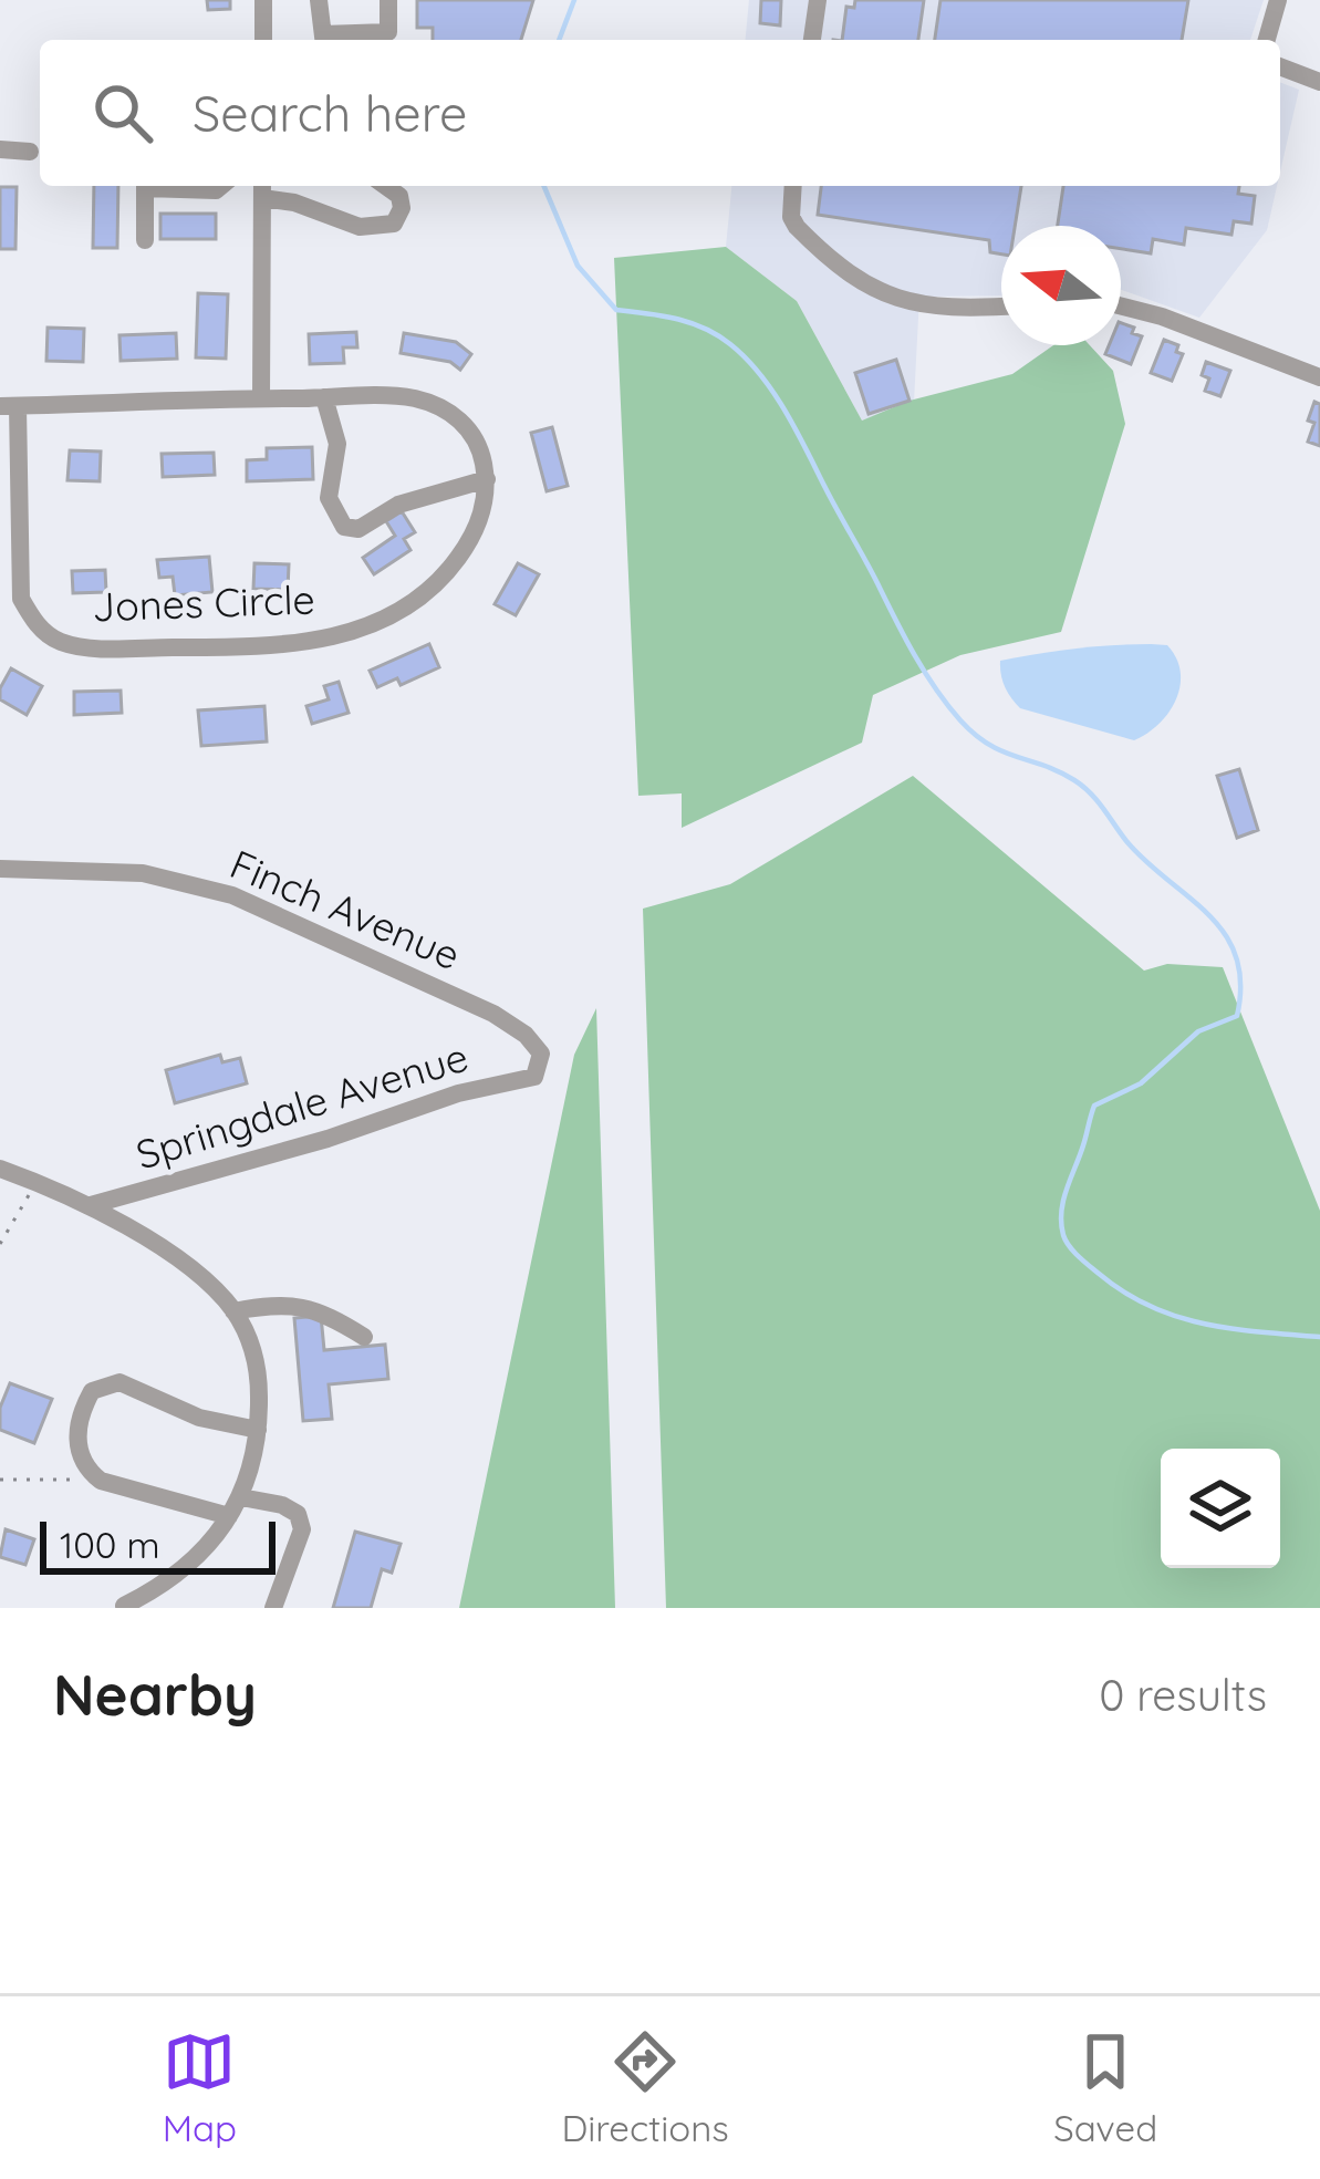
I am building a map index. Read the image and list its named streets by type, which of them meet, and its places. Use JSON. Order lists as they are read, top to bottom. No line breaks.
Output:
{"streets":{"street":["Jones Circle","Finch Avenue","Springdale Avenue"]},"crossings":[["Finch Avenue","Springdale Avenue"]],"scale_bar":"100 m","north":"left","page":{"search":"Search here","scale":"100 m","heading":["Nearby","0 results"],"nav":["Map","Directions","Saved"]}}
